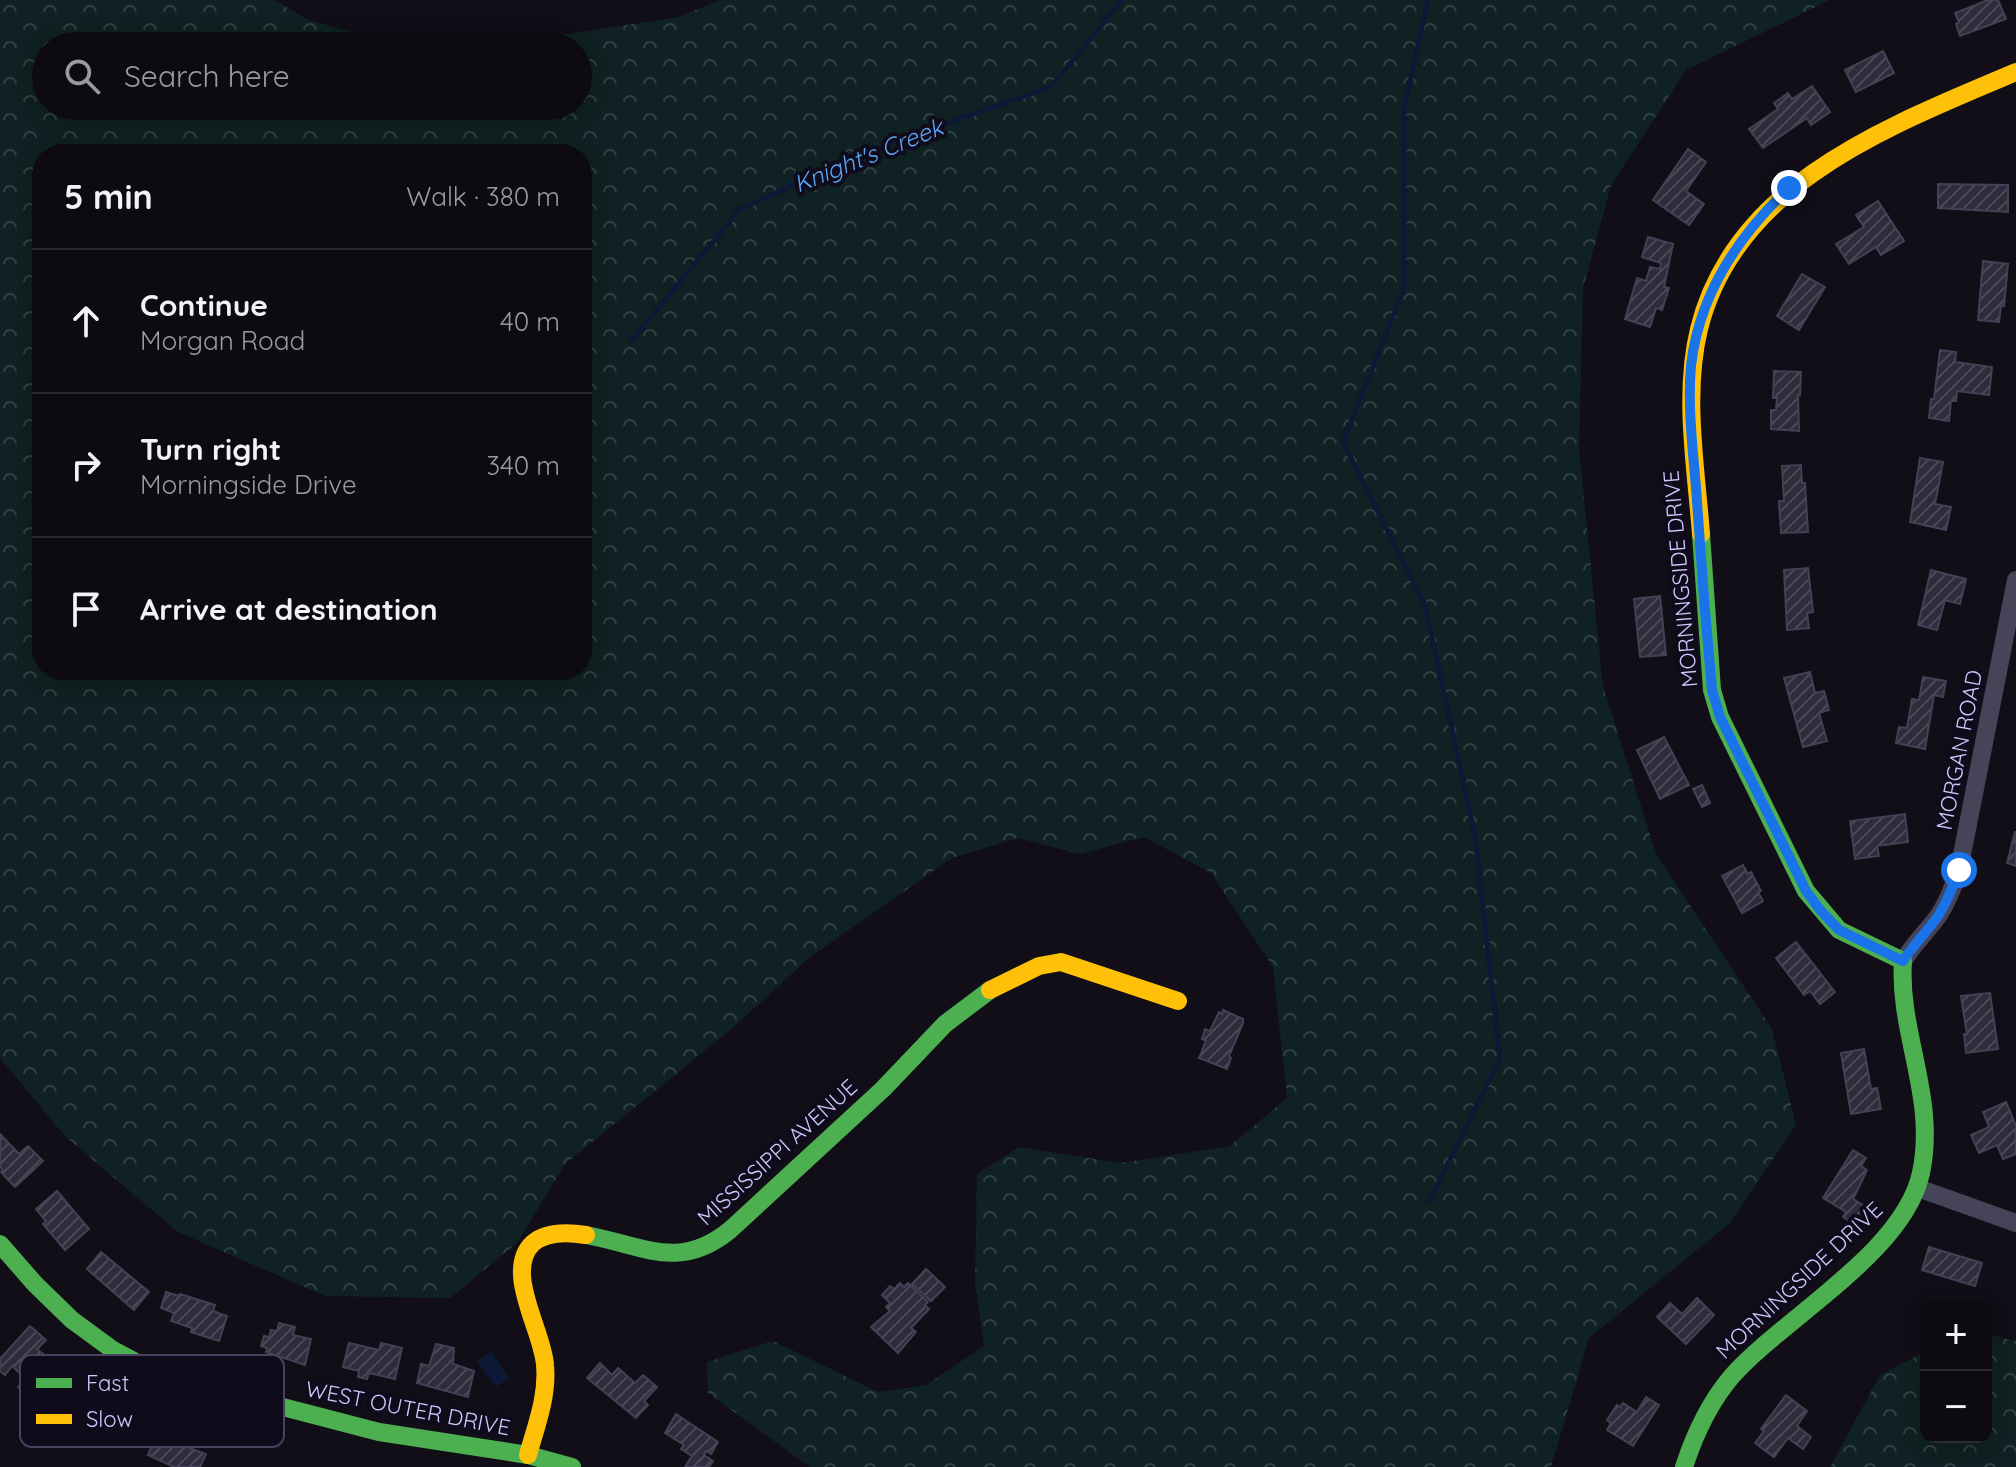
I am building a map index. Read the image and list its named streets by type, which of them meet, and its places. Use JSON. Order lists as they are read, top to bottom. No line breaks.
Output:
{"streets":{"street":["MORNINGSIDE DRIVE","MORGAN ROAD","MISSISSIPPI AVENUE","WEST OUTER DRIVE"]},"crossings":[["MORNINGSIDE DRIVE","MORGAN ROAD"],["MISSISSIPPI AVENUE","WEST OUTER DRIVE"]],"water":["Knight's Creek"],"legend":["Fast","Slow"],"page":{"search":"Search here","heading":["5 min","Walk · 380 m"],"list":[["Continue","Morgan Road","40 m"],["Turn right","Morningside Drive","340 m"],"Arrive at destination"],"map_buttons":["+","−"]}}
